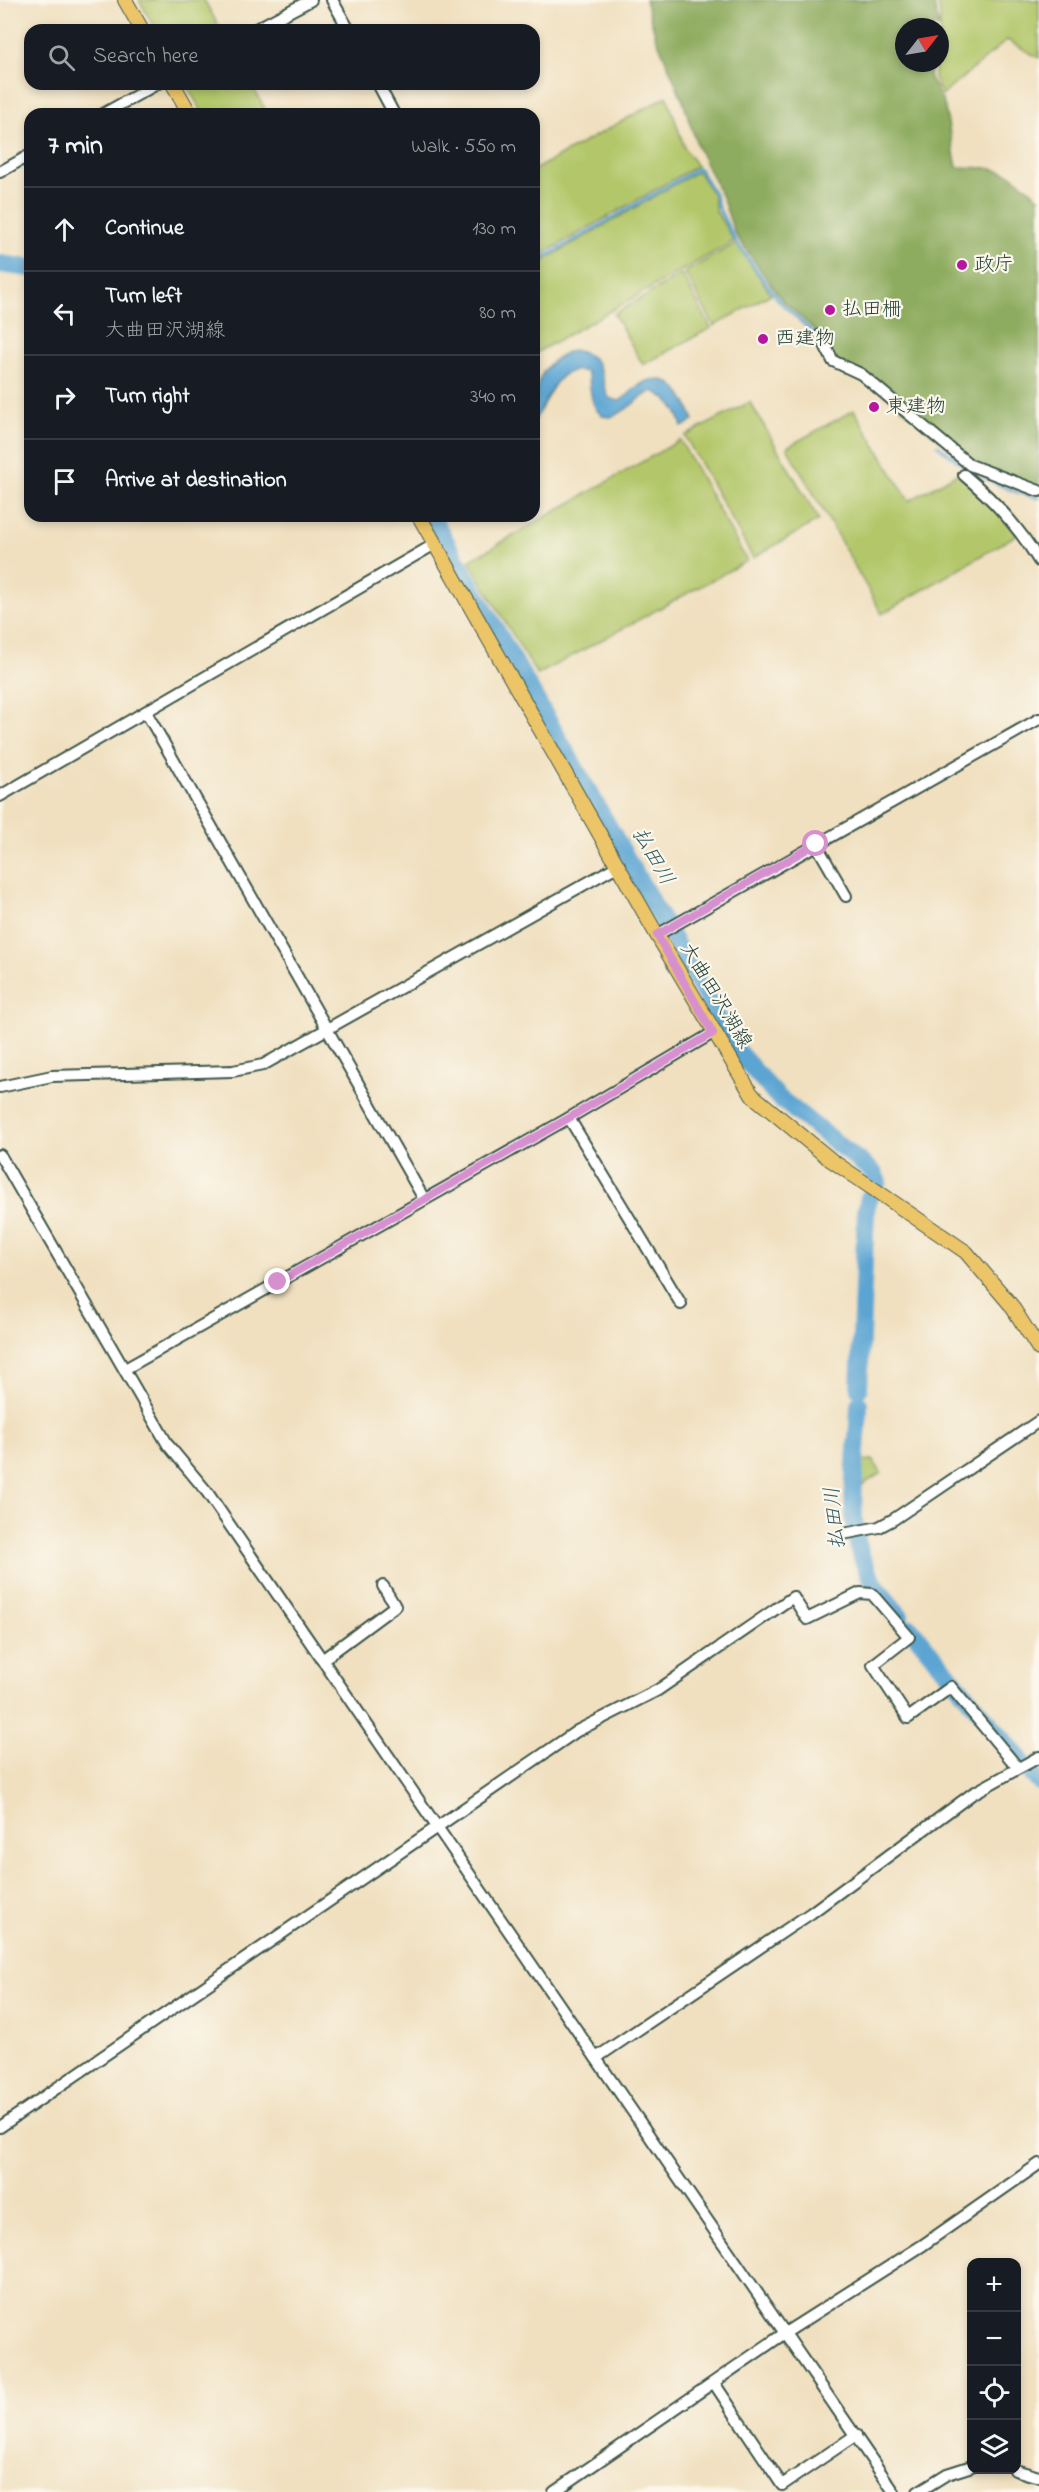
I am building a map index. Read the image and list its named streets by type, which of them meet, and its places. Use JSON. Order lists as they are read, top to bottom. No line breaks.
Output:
{"streets":{"main road":["大曲田沢湖線"]},"water":["払田川"],"places":["政庁","払田柵","西建物","東建物"],"north":"top right","page":{"search":"Search here","heading":["7 min","Walk · 550 m"],"list":[["Continue","130 m"],["Turn left","大曲田沢湖線","80 m"],["Turn right","340 m"],"Arrive at destination"],"map_buttons":["+","−"]}}
